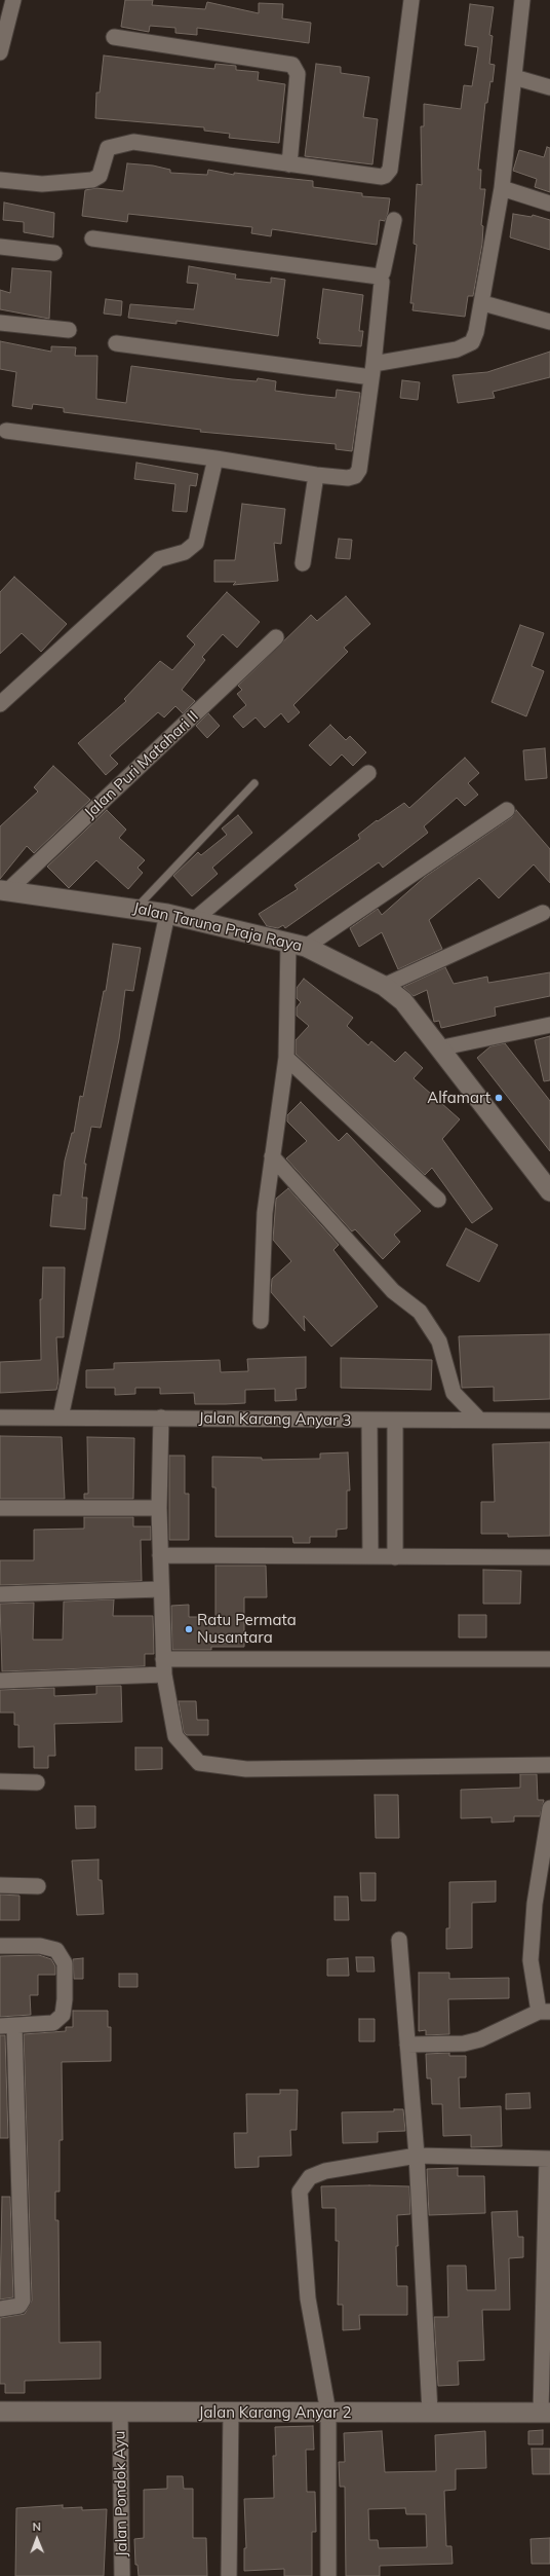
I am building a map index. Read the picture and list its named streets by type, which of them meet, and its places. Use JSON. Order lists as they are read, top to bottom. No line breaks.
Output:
{"streets":{"street":["Jalan Puri Matahari II","Jalan Taruna Praja Raya","Jalan Karang Anyar 3","Jalan Karang Anyar 2","Jalan Pondok Ayu"]},"crossings":[["Jalan Puri Matahari II","Jalan Taruna Praja Raya"],["Jalan Karang Anyar 2","Jalan Pondok Ayu"]],"places":["Alfamart","Ratu Permata Nusantara"],"north":"top"}
